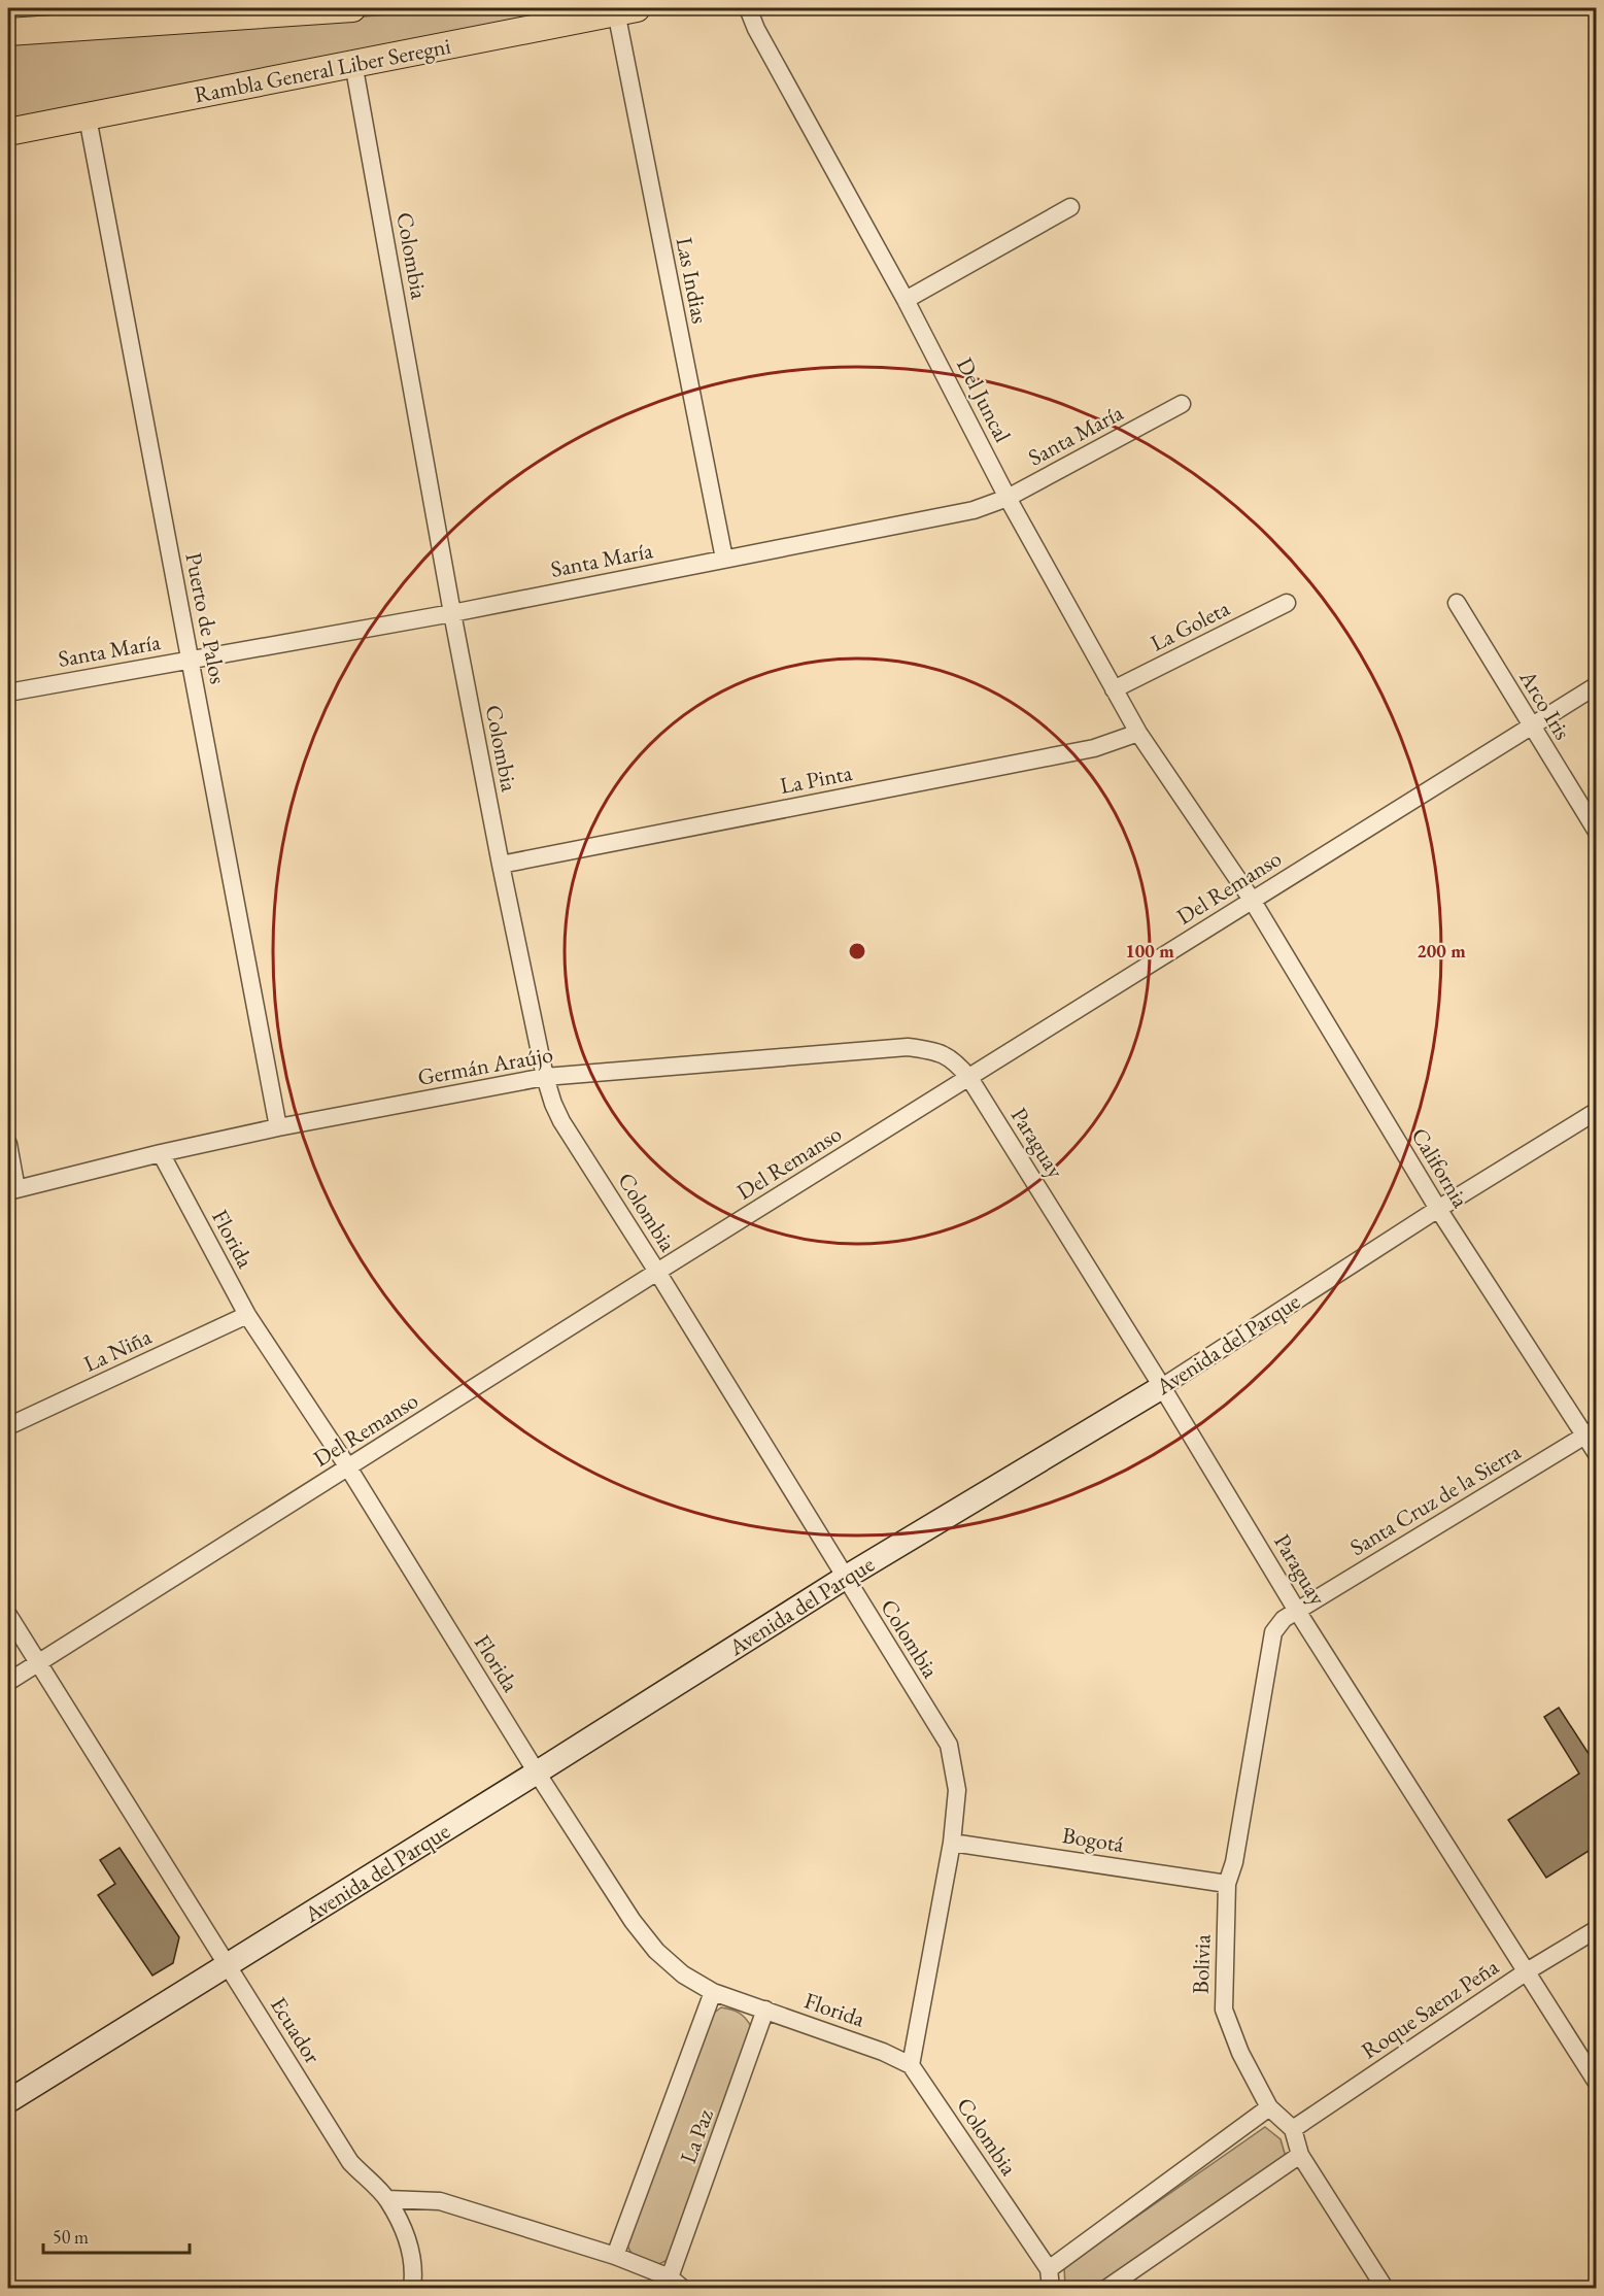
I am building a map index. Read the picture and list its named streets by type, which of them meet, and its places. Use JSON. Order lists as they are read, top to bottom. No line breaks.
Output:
{"streets":{"main road":["Rambla General Liber Seregni"],"street":["Colombia","Las Indias","Del Juncal","Santa María","Puerto de Palos","La Goleta","Arco Iris","La Pinta","Del Remanso","Germán Araújo","Paraguay","California","Florida","Avenida del Parque","La Niña","Santa Cruz de la Sierra","Bogotá","Bolivia","Roque Saenz Peña","Ecuador","La Paz"]},"crossings":[["Rambla General Liber Seregni","Colombia"],["Rambla General Liber Seregni","Las Indias"],["Rambla General Liber Seregni","Puerto de Palos"],["Colombia","Santa María"],["Colombia","La Pinta"],["Colombia","Del Remanso"],["Colombia","Germán Araújo"],["Colombia","Florida"],["Colombia","Avenida del Parque"],["Colombia","Bogotá"],["Las Indias","Santa María"],["Del Juncal","Santa María"],["Del Juncal","La Goleta"],["Del Juncal","La Pinta"],["Del Juncal","Del Remanso"],["Del Juncal","California"],["Santa María","Puerto de Palos"],["Puerto de Palos","Germán Araújo"],["Arco Iris","Del Remanso"],["Del Remanso","Germán Araújo"],["Del Remanso","Paraguay"],["Del Remanso","California"],["Del Remanso","Florida"],["Del Remanso","Ecuador"],["Germán Araújo","Paraguay"],["Germán Araújo","Florida"],["Paraguay","Avenida del Parque"],["Paraguay","Santa Cruz de la Sierra"],["Paraguay","Bolivia"],["Paraguay","Roque Saenz Peña"],["California","Avenida del Parque"],["California","Santa Cruz de la Sierra"],["Florida","Avenida del Parque"],["Florida","La Niña"],["Florida","La Paz"],["Avenida del Parque","Ecuador"],["Santa Cruz de la Sierra","Bolivia"],["Bogotá","Bolivia"],["Bolivia","Roque Saenz Peña"]],"scale_bar":"50 m","rings":["100 m","200 m"]}
